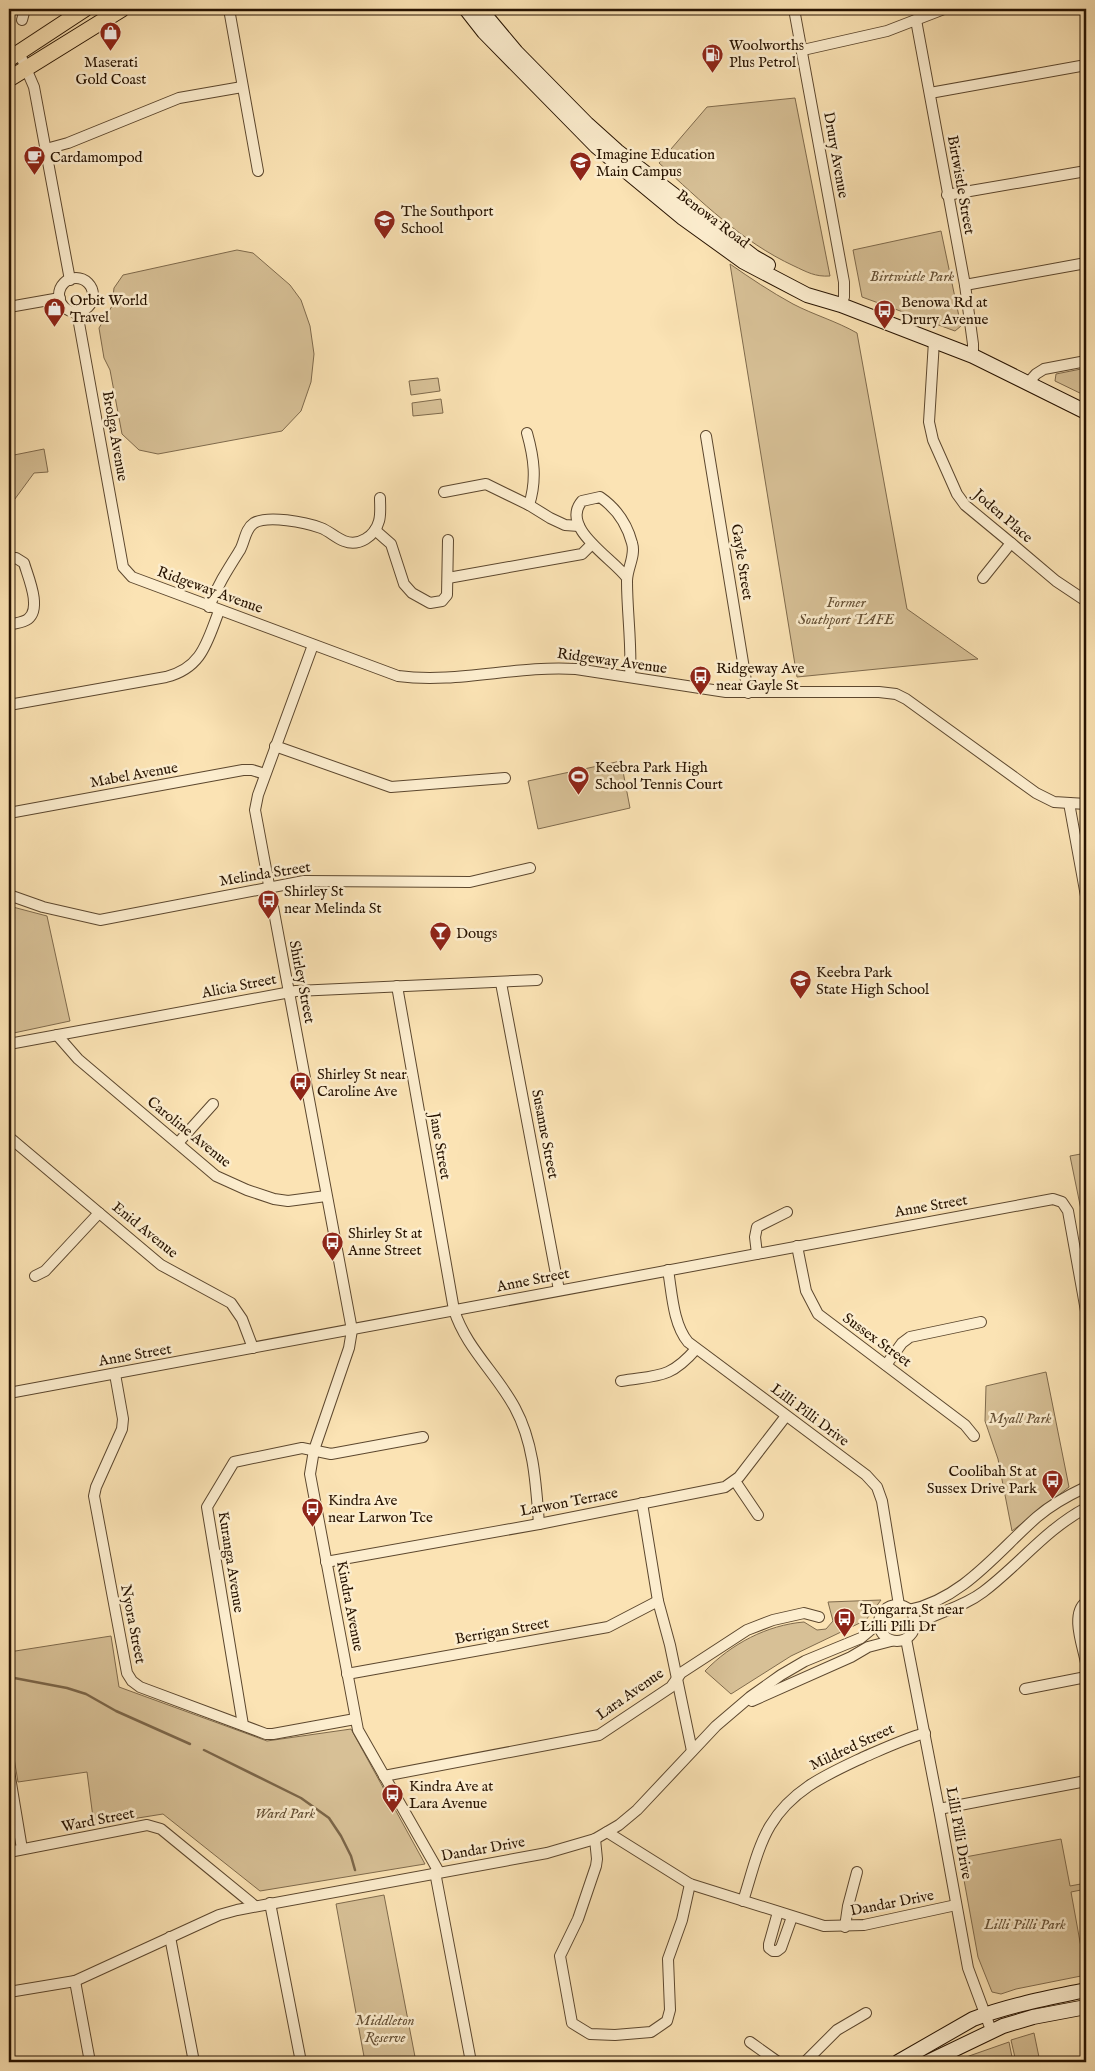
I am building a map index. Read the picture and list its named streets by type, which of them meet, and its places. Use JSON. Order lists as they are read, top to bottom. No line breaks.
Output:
{"streets":{"main road":["Benowa Road"],"street":["Drury Avenue","Birtwistle Street","Brolga Avenue","Joden Place","Gayle Street","Ridgeway Avenue","Mabel Avenue","Melinda Street","Shirley Street","Alicia Street","Caroline Avenue","Susanne Street","Jane Street","Anne Street","Enid Avenue","Sussex Street","Lilli Pilli Drive","Larwon Terrace","Kuranga Avenue","Kindra Avenue","Nyora Street","Berrigan Street","Lara Avenue","Mildred Street","Ward Street","Dandar Drive"]},"crossings":[["Drury Avenue","Benowa Road"],["Birtwistle Street","Benowa Road"],["Benowa Road","Joden Place"],["Brolga Avenue","Ridgeway Avenue"],["Gayle Street","Ridgeway Avenue"],["Ridgeway Avenue","Shirley Street"],["Mabel Avenue","Shirley Street"],["Melinda Street","Shirley Street"],["Shirley Street","Alicia Street"],["Shirley Street","Caroline Avenue"],["Shirley Street","Anne Street"],["Shirley Street","Kindra Avenue"],["Alicia Street","Caroline Avenue"],["Alicia Street","Susanne Street"],["Alicia Street","Jane Street"],["Susanne Street","Anne Street"],["Jane Street","Anne Street"],["Jane Street","Larwon Terrace"],["Anne Street","Enid Avenue"],["Anne Street","Sussex Street"],["Anne Street","Lilli Pilli Drive"],["Anne Street","Kindra Avenue"],["Anne Street","Nyora Street"],["Lilli Pilli Drive","Mildred Street"],["Lilli Pilli Drive","Dandar Drive"],["Larwon Terrace","Kindra Avenue"],["Kuranga Avenue","Kindra Avenue"],["Kuranga Avenue","Nyora Street"],["Kindra Avenue","Nyora Street"],["Kindra Avenue","Berrigan Street"],["Kindra Avenue","Lara Avenue"],["Kindra Avenue","Dandar Drive"],["Mildred Street","Dandar Drive"],["Ward Street","Dandar Drive"]],"parks":["Birtwistle Park","Former Southport TAFE","Myall Park","Ward Park","Lilli Pilli Park","Middleton Reserve"],"places":{"shop":["Maserati Gold Coast","Orbit World Travel"],"fuel station":["Woolworths Plus Petrol"],"cafe":["Cardamompod"],"school or university":["Imagine Education Main Campus","The Southport School","Keebra Park State High School"],"bus stop":["Benowa Rd at Drury Avenue","Ridgeway Ave near Gayle St","Shirley St near Melinda St","Shirley St near Caroline Ave","Shirley St at Anne Street","Coolibah St at Sussex Drive Park","Kindra Ave near Larwon Tce","Tongarra St near Lilli Pilli Dr","Kindra Ave at Lara Avenue"],"sports":["Keebra Park High School Tennis Court"],"bar":["Dougs"]}}
